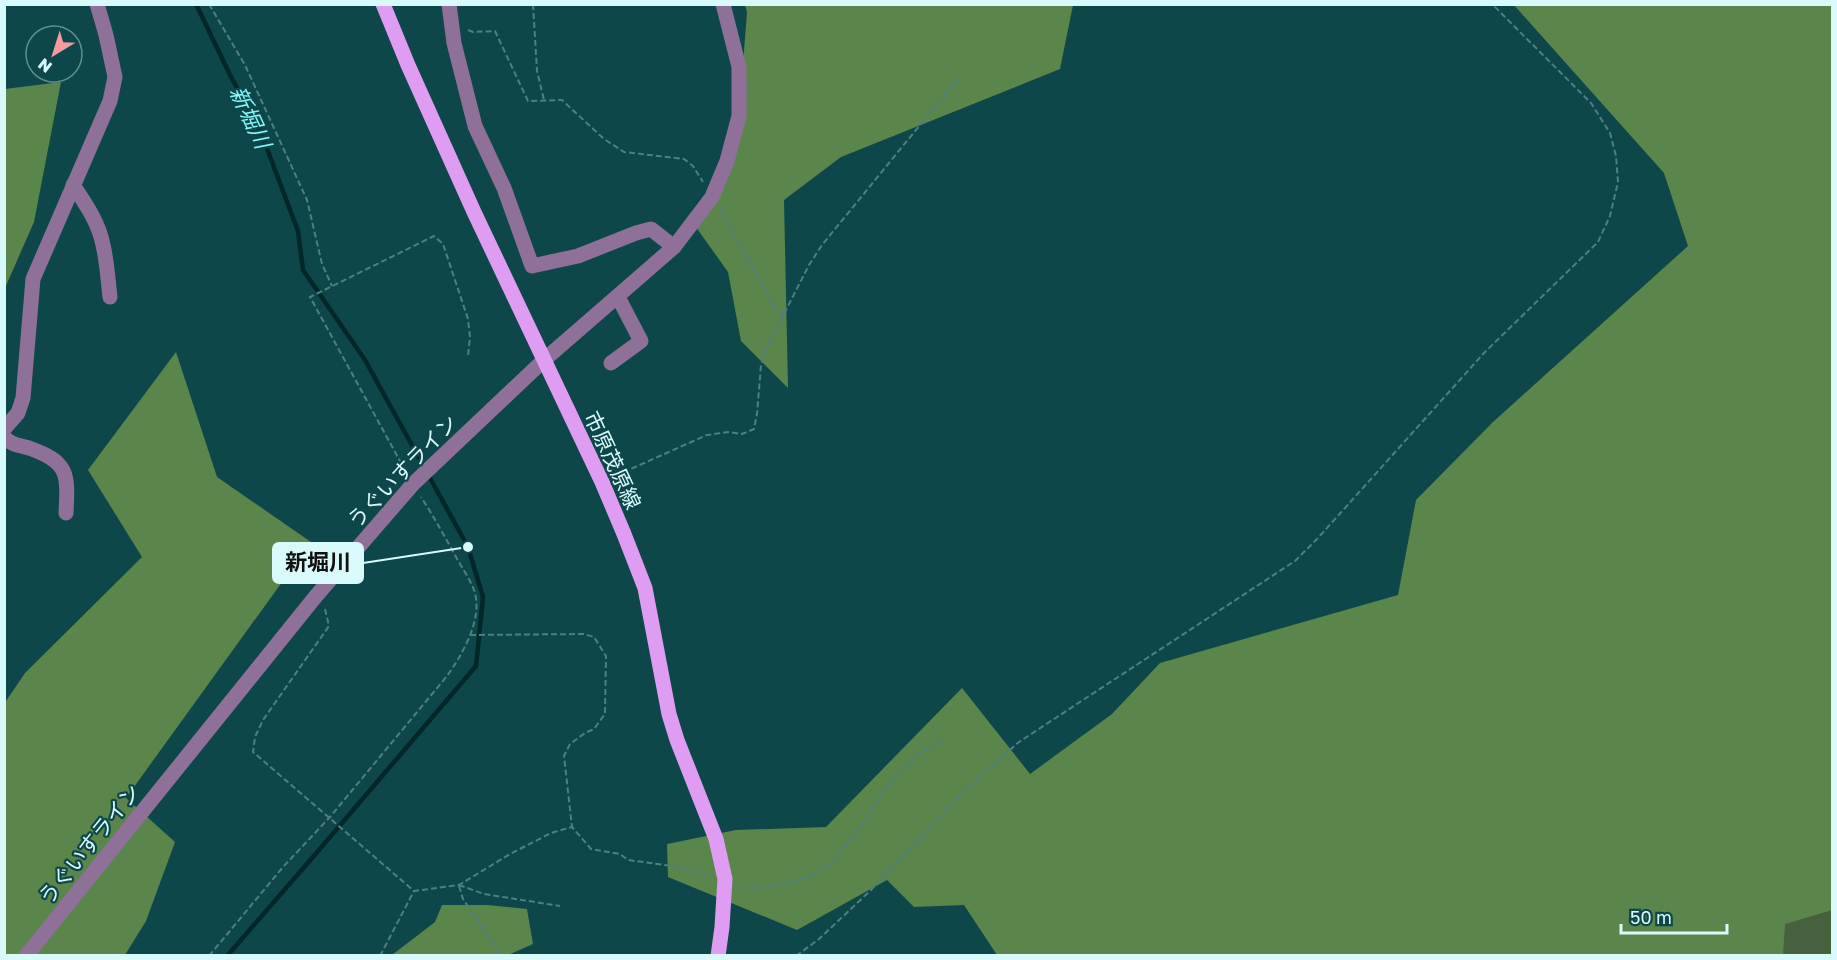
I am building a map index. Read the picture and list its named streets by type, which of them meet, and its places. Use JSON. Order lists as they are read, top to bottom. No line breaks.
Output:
{"streets":{"main road":["市原茂原線"],"street":["うぐいすライン"]},"crossings":[["市原茂原線","うぐいすライン"]],"water":["新堀川"],"places":["新堀川"],"scale_bar":"50 m","north":"bottom left"}
